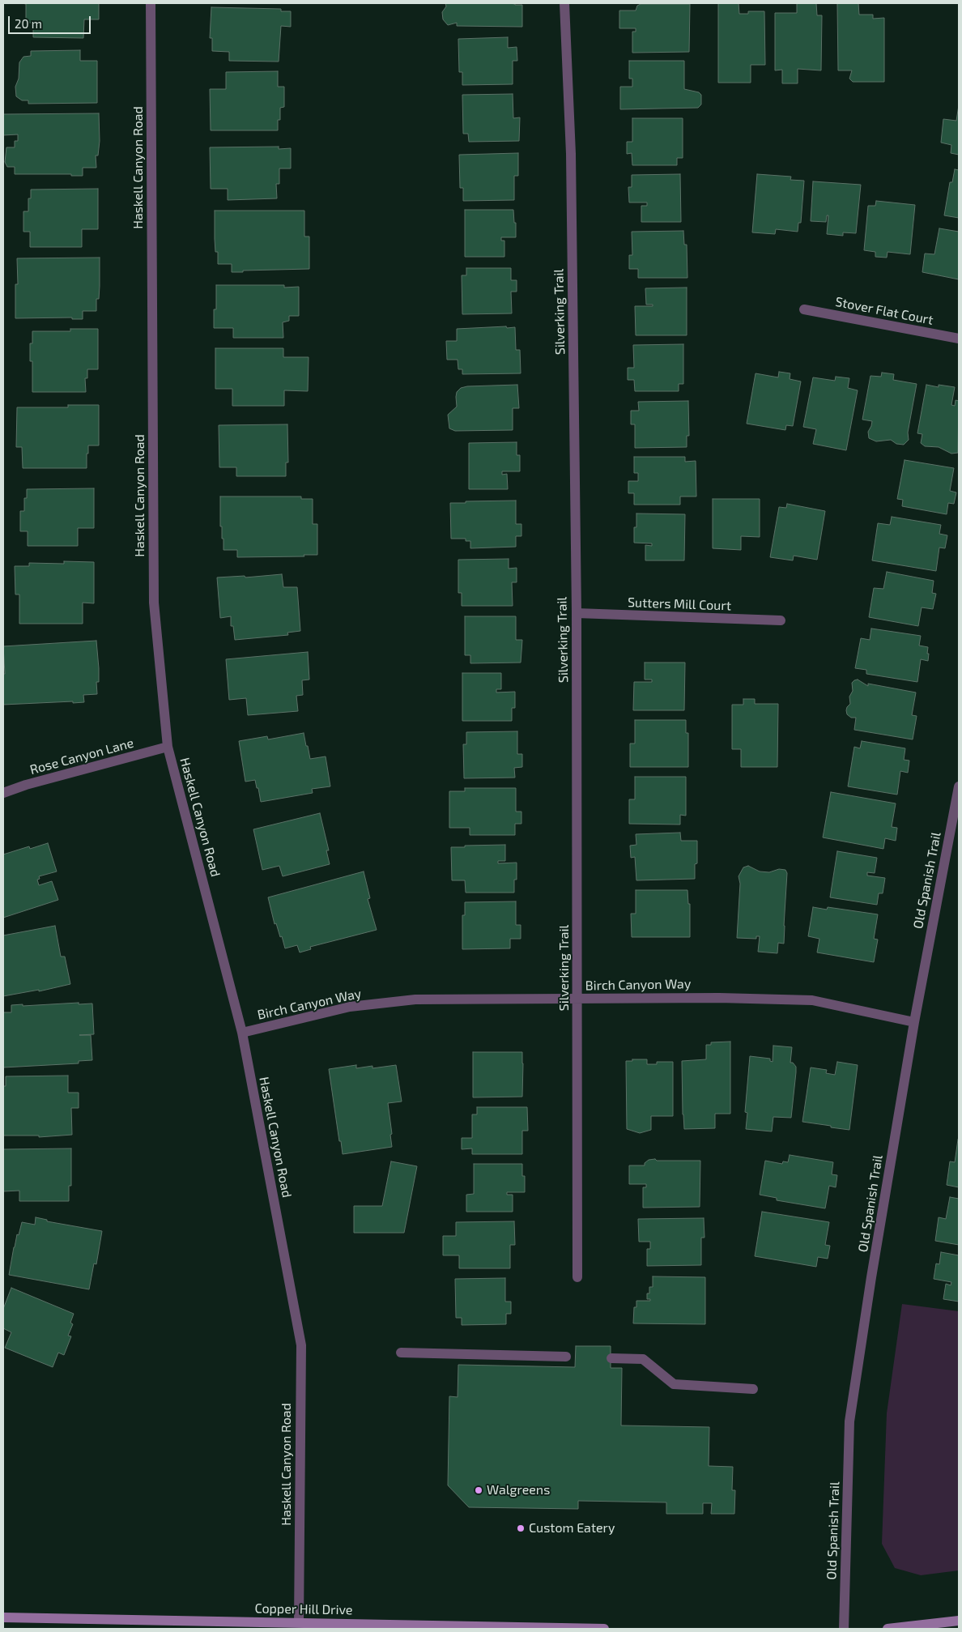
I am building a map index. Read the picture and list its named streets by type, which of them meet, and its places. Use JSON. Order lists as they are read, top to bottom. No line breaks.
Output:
{"streets":{"main road":["Copper Hill Drive"],"street":["Haskell Canyon Road","Stover Flat Court","Silverking Trail","Sutters Mill Court","Rose Canyon Lane","Old Spanish Trail","Birch Canyon Way"]},"crossings":[["Haskell Canyon Road","Rose Canyon Lane"],["Haskell Canyon Road","Birch Canyon Way"],["Haskell Canyon Road","Copper Hill Drive"],["Silverking Trail","Sutters Mill Court"],["Silverking Trail","Birch Canyon Way"],["Old Spanish Trail","Birch Canyon Way"]],"places":["Walgreens","Custom Eatery"],"scale_bar":"20 m"}
